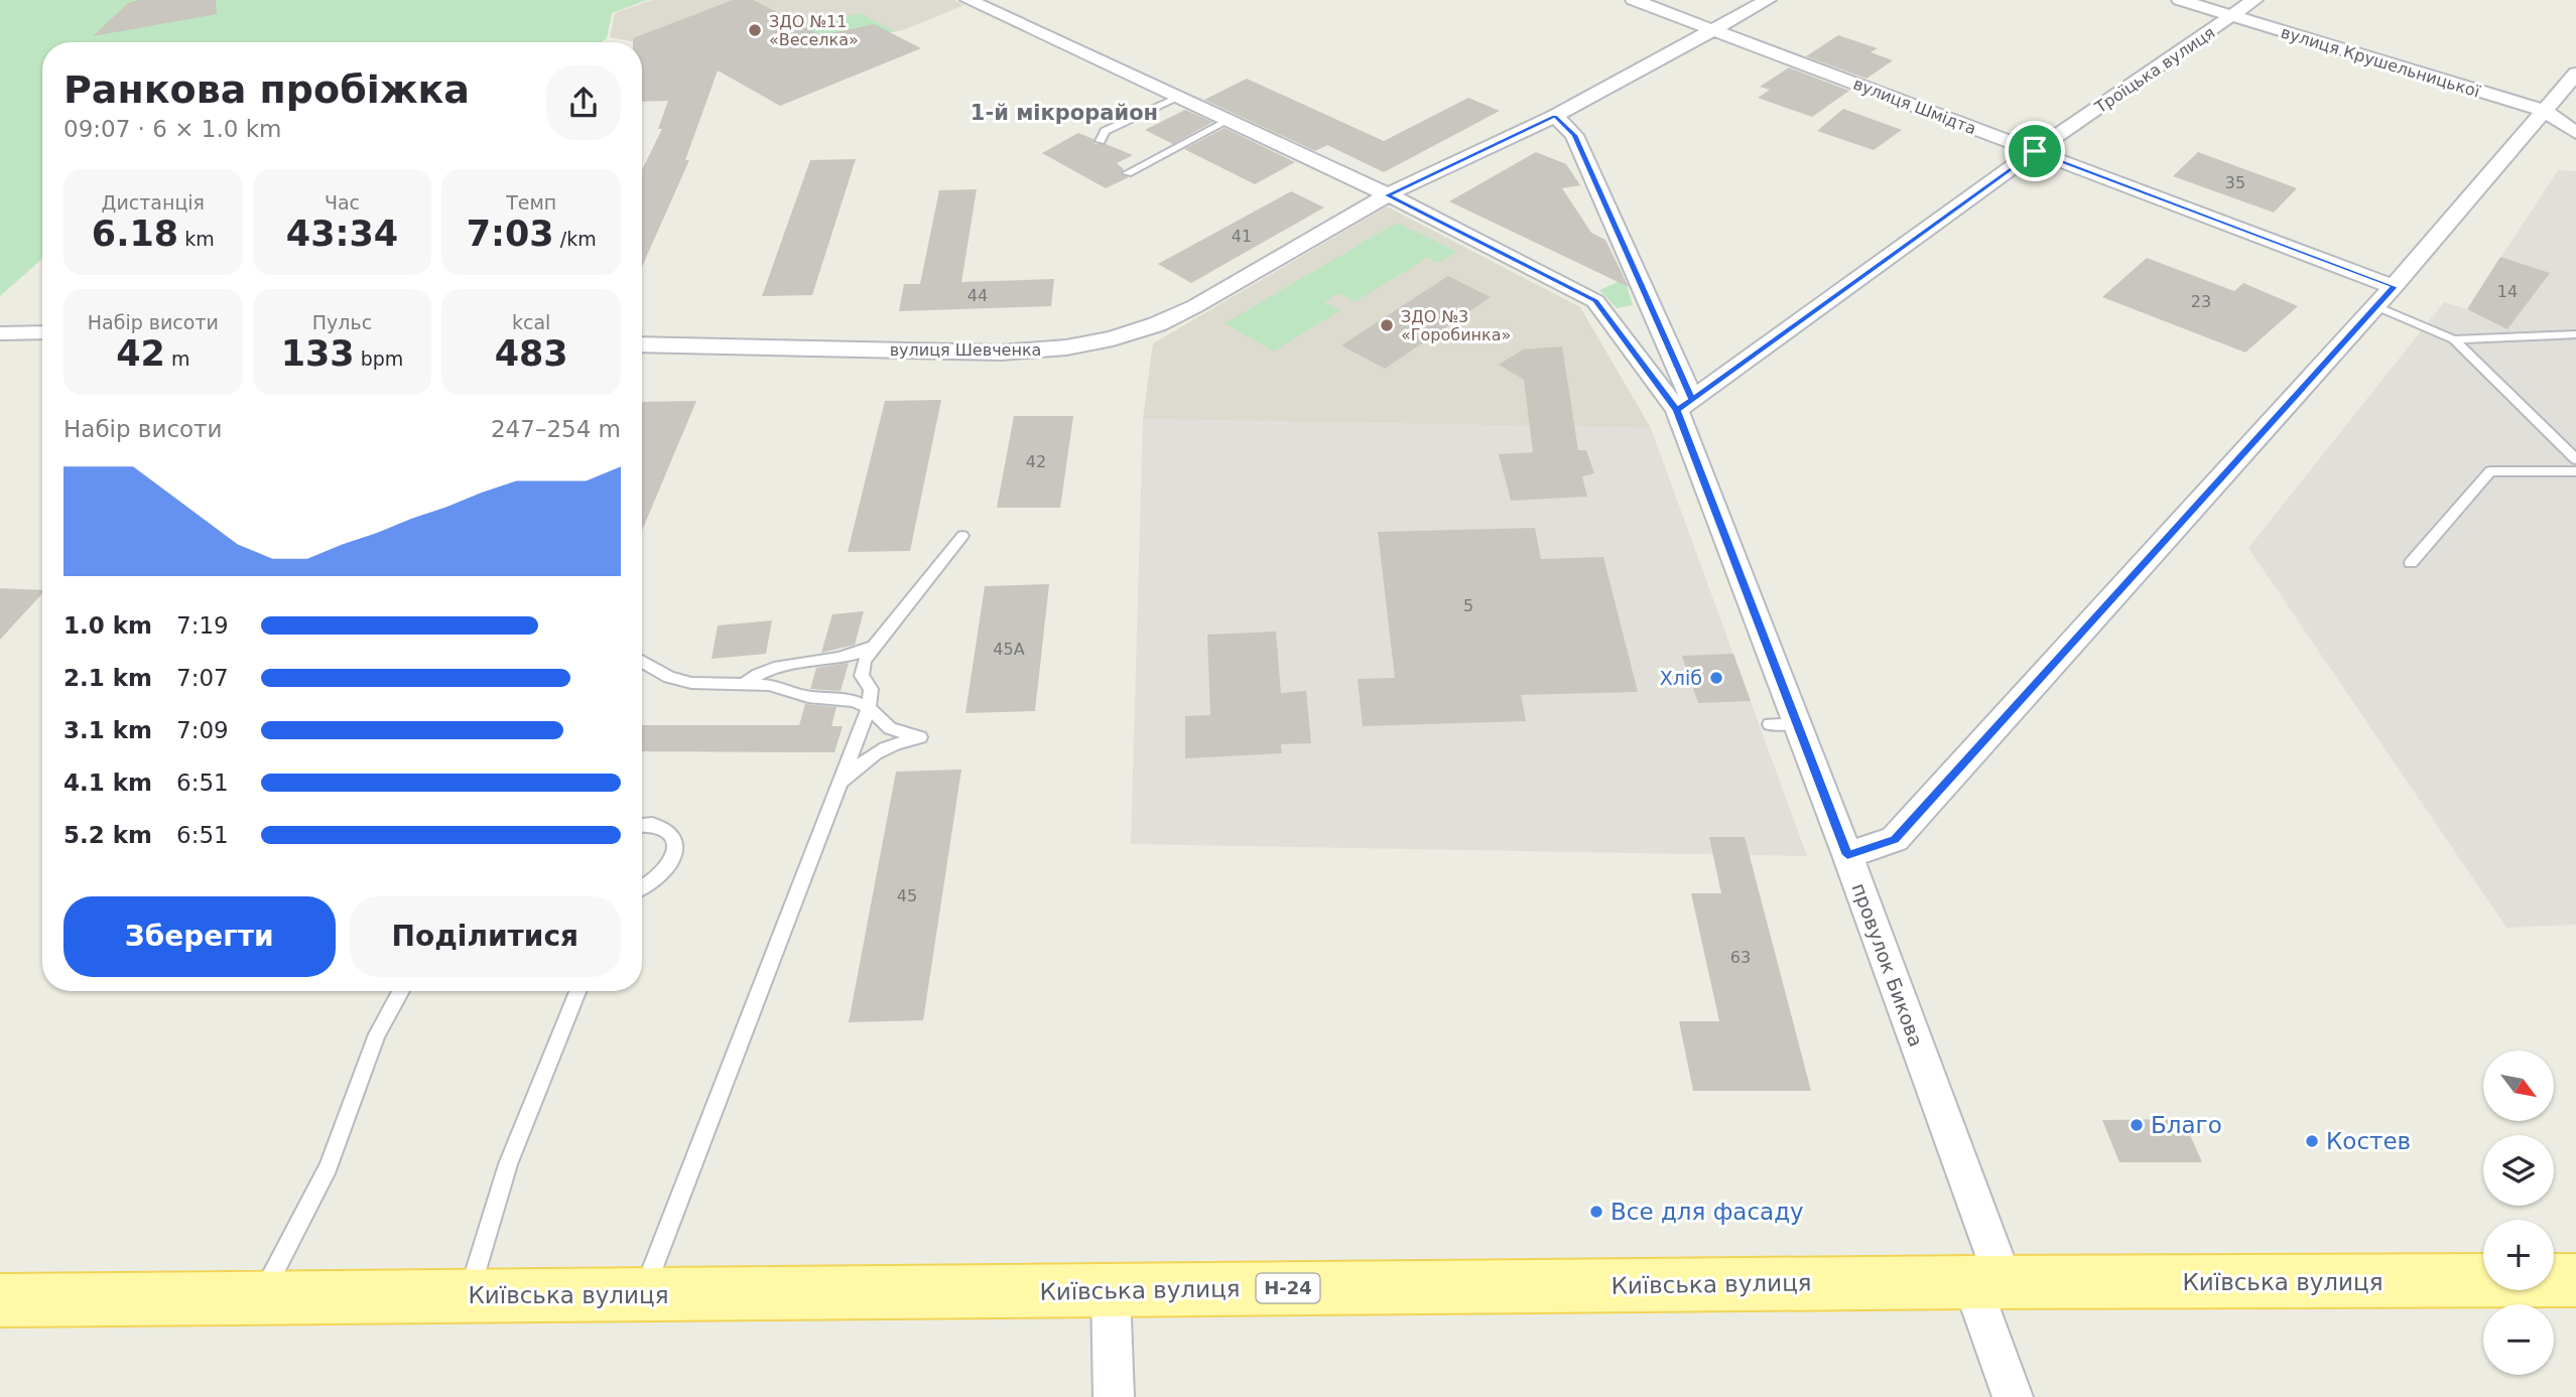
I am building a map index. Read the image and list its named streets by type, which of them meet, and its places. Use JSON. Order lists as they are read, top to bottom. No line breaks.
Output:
{"streets":{"main road":["Київська вулиця","Н-24"],"street":["вулиця Крушельницької","Троїцька вулиця","вулиця Шмідта","вулиця Шевченка","провулок Бикова"]},"crossings":[["вулиця Крушельницької","Троїцька вулиця"],["Троїцька вулиця","вулиця Шмідта"],["Троїцька вулиця","провулок Бикова"],["вулиця Шмідта","вулиця Шевченка"],["вулиця Шевченка","провулок Бикова"],["провулок Бикова","Київська вулиця"]],"districts":["1-й мікрорайон"],"places":["ЗДО №11 «Веселка»","ЗДО №3 «Горобинка»","Хліб","Благо","Костев","Все для фасаду"],"house_numbers":["35","41","14","44","23","42","5","45А","45","63"],"north":"bottom right","page":{"heading":["Ранкова пробіжка","09:07 · 6 × 1.0 km"],"stats":[["Дистанція","6.18 km"],["Час","43:34"],["Темп","7:03 /km"],["Набір висоти","42 m"],["Пульс","133 bpm"],["kcal","483"]],"chart":["Набір висоти","247–254 m"],"list":[{"name":"1.0 km","note":"7:19"},{"name":"2.1 km","note":"7:07"},{"name":"3.1 km","note":"7:09"},{"name":"4.1 km","note":"6:51"},{"name":"5.2 km","note":"6:51"}],"buttons":["Зберегти","Поділитися"],"map_buttons":["+","−"]}}
